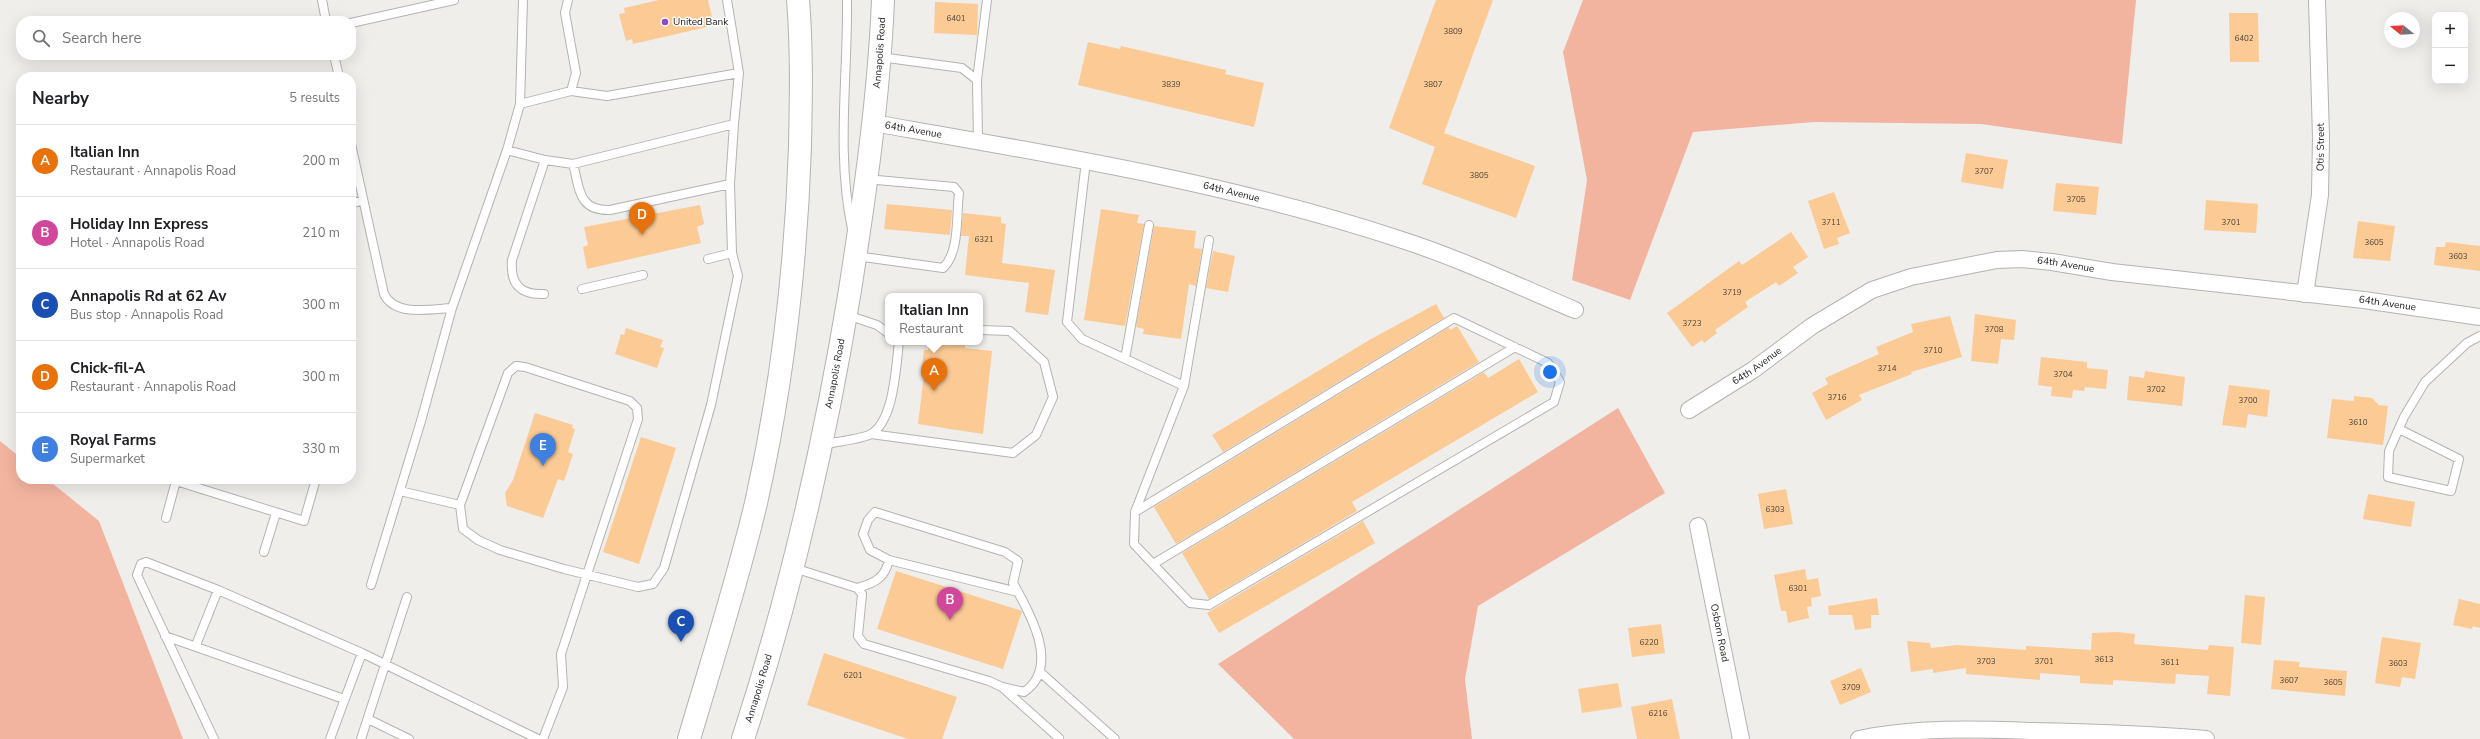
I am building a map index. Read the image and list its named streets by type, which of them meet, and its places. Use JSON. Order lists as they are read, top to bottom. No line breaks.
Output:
{"streets":{"main road":["Annapolis Road"],"street":["64th Avenue","Otis Street","Osborn Road"]},"crossings":[["Annapolis Road","64th Avenue"],["64th Avenue","Otis Street"]],"places":["United Bank"],"house_numbers":["6401","3809","6402","3839","3807","3707","3805","3705","3711","3701","6321","3605","3603","3719","3723","3708","3710","3714","3704","3702","3716","3700","3610","6303","6301","6220","3613","3703","3701","3611","3603","6201","3607","3605","3709","6216"],"north":"left","page":{"map_buttons":["+","−"],"search":"Search here","heading":["Nearby","5 results"],"list":[{"mark":"A","name":"Italian Inn","note":"Restaurant · Annapolis Road","value":"200 m"},{"mark":"B","name":"Holiday Inn Express","note":"Hotel · Annapolis Road","value":"210 m"},{"mark":"C","name":"Annapolis Rd at 62 Av","note":"Bus stop · Annapolis Road","value":"300 m"},{"mark":"D","name":"Chick-fil-A","note":"Restaurant · Annapolis Road","value":"300 m"},{"mark":"E","name":"Royal Farms","note":"Supermarket","value":"330 m"}],"pins":["D","A","E","B","C"],"popup":["Italian Inn","Restaurant"]}}
